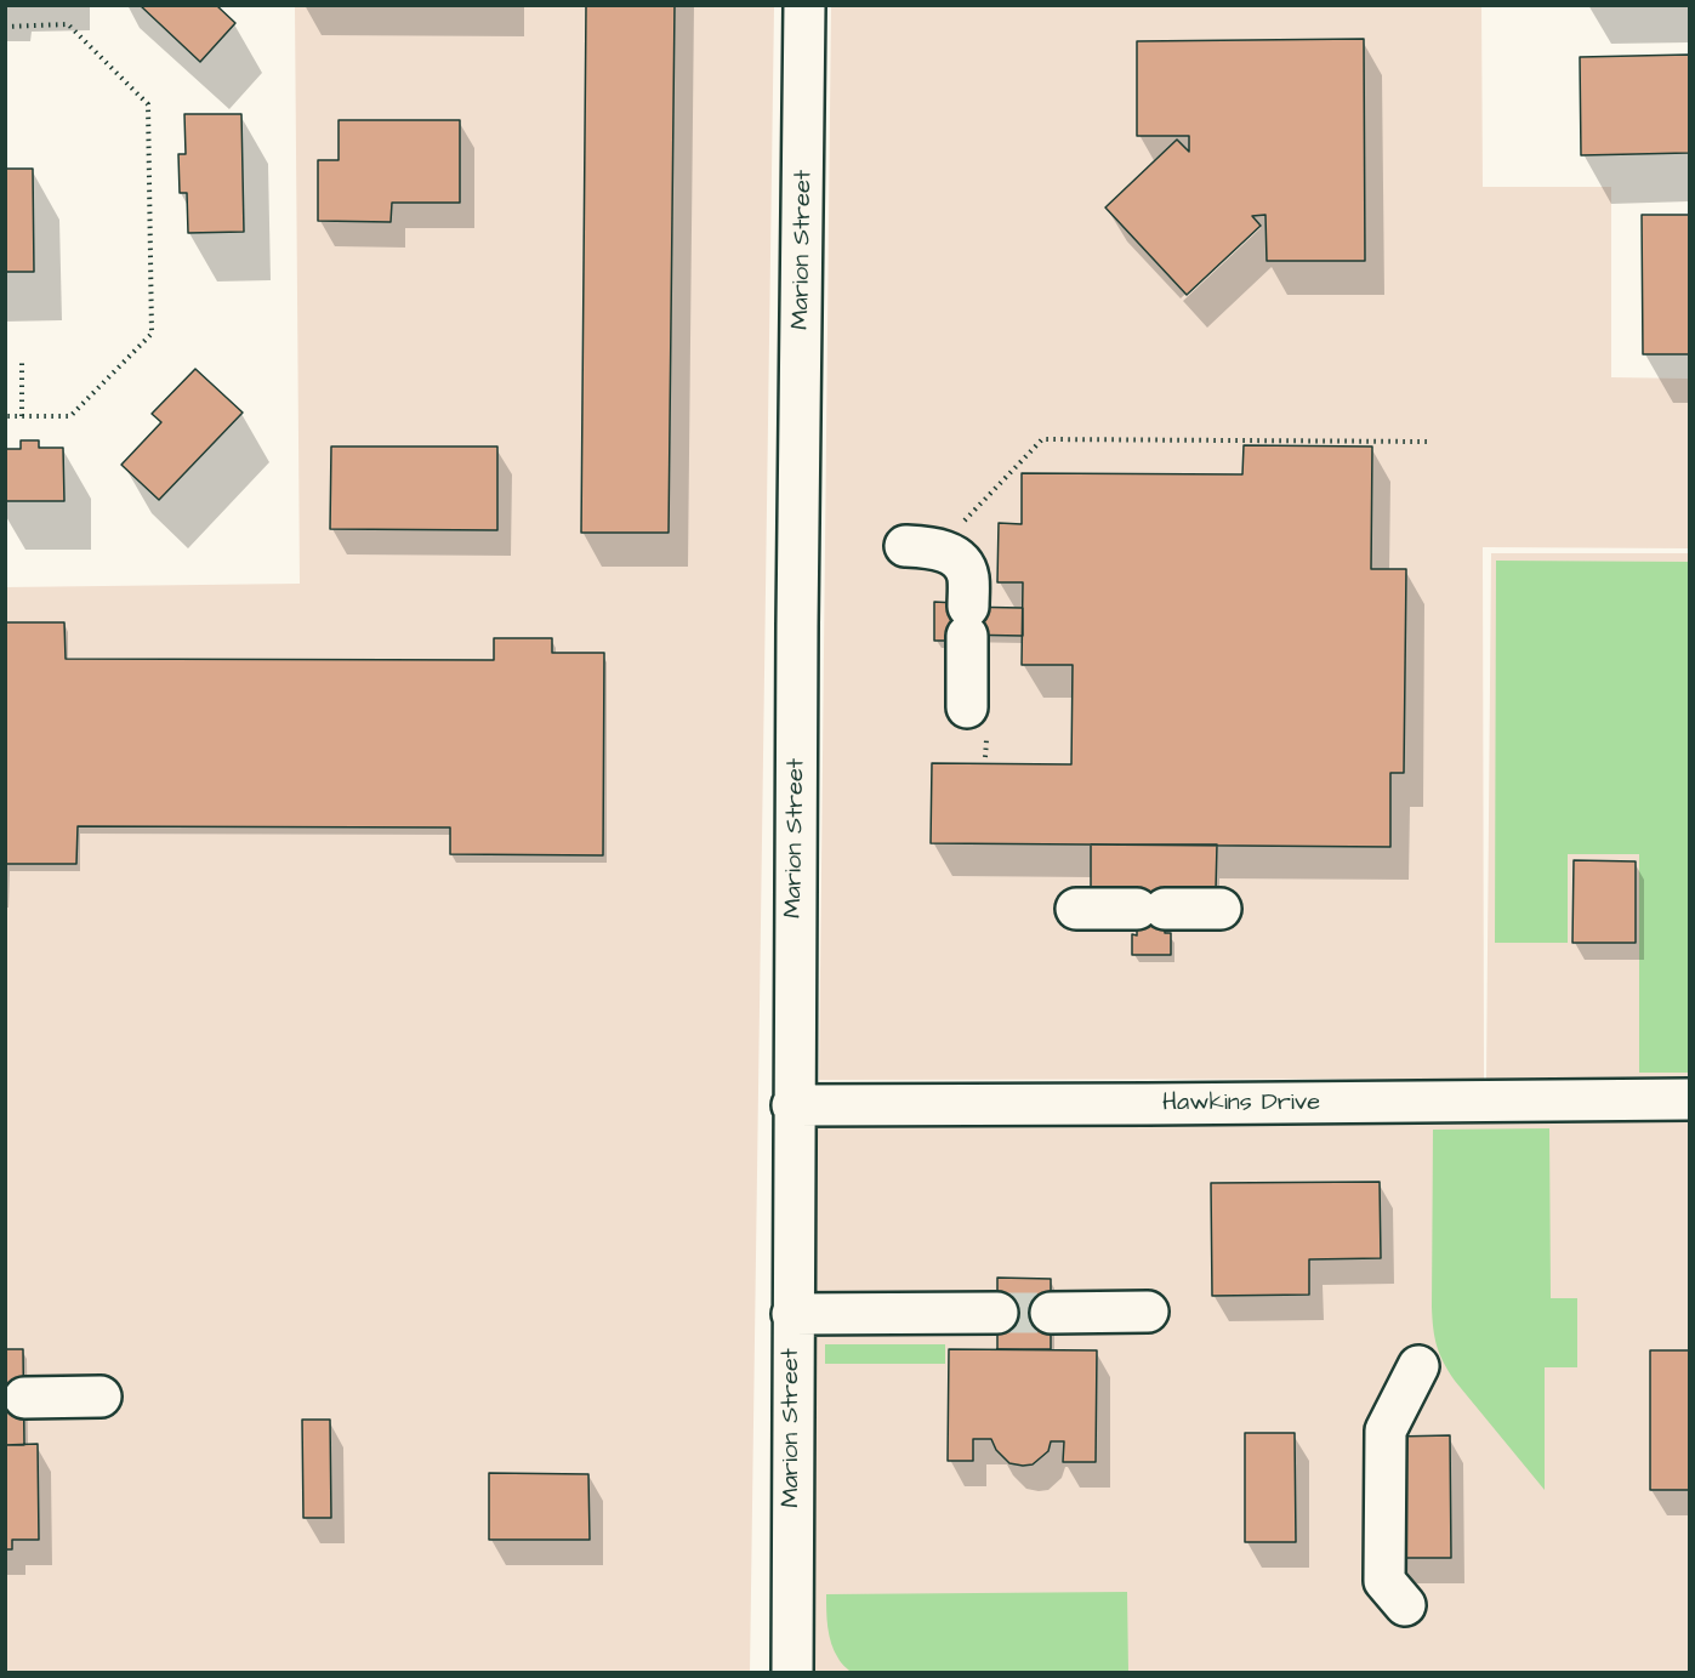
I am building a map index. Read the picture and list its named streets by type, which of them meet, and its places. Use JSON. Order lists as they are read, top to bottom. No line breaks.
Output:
{"streets":{"street":["Marion Street","Hawkins Drive"]},"crossings":[["Marion Street","Hawkins Drive"]]}
